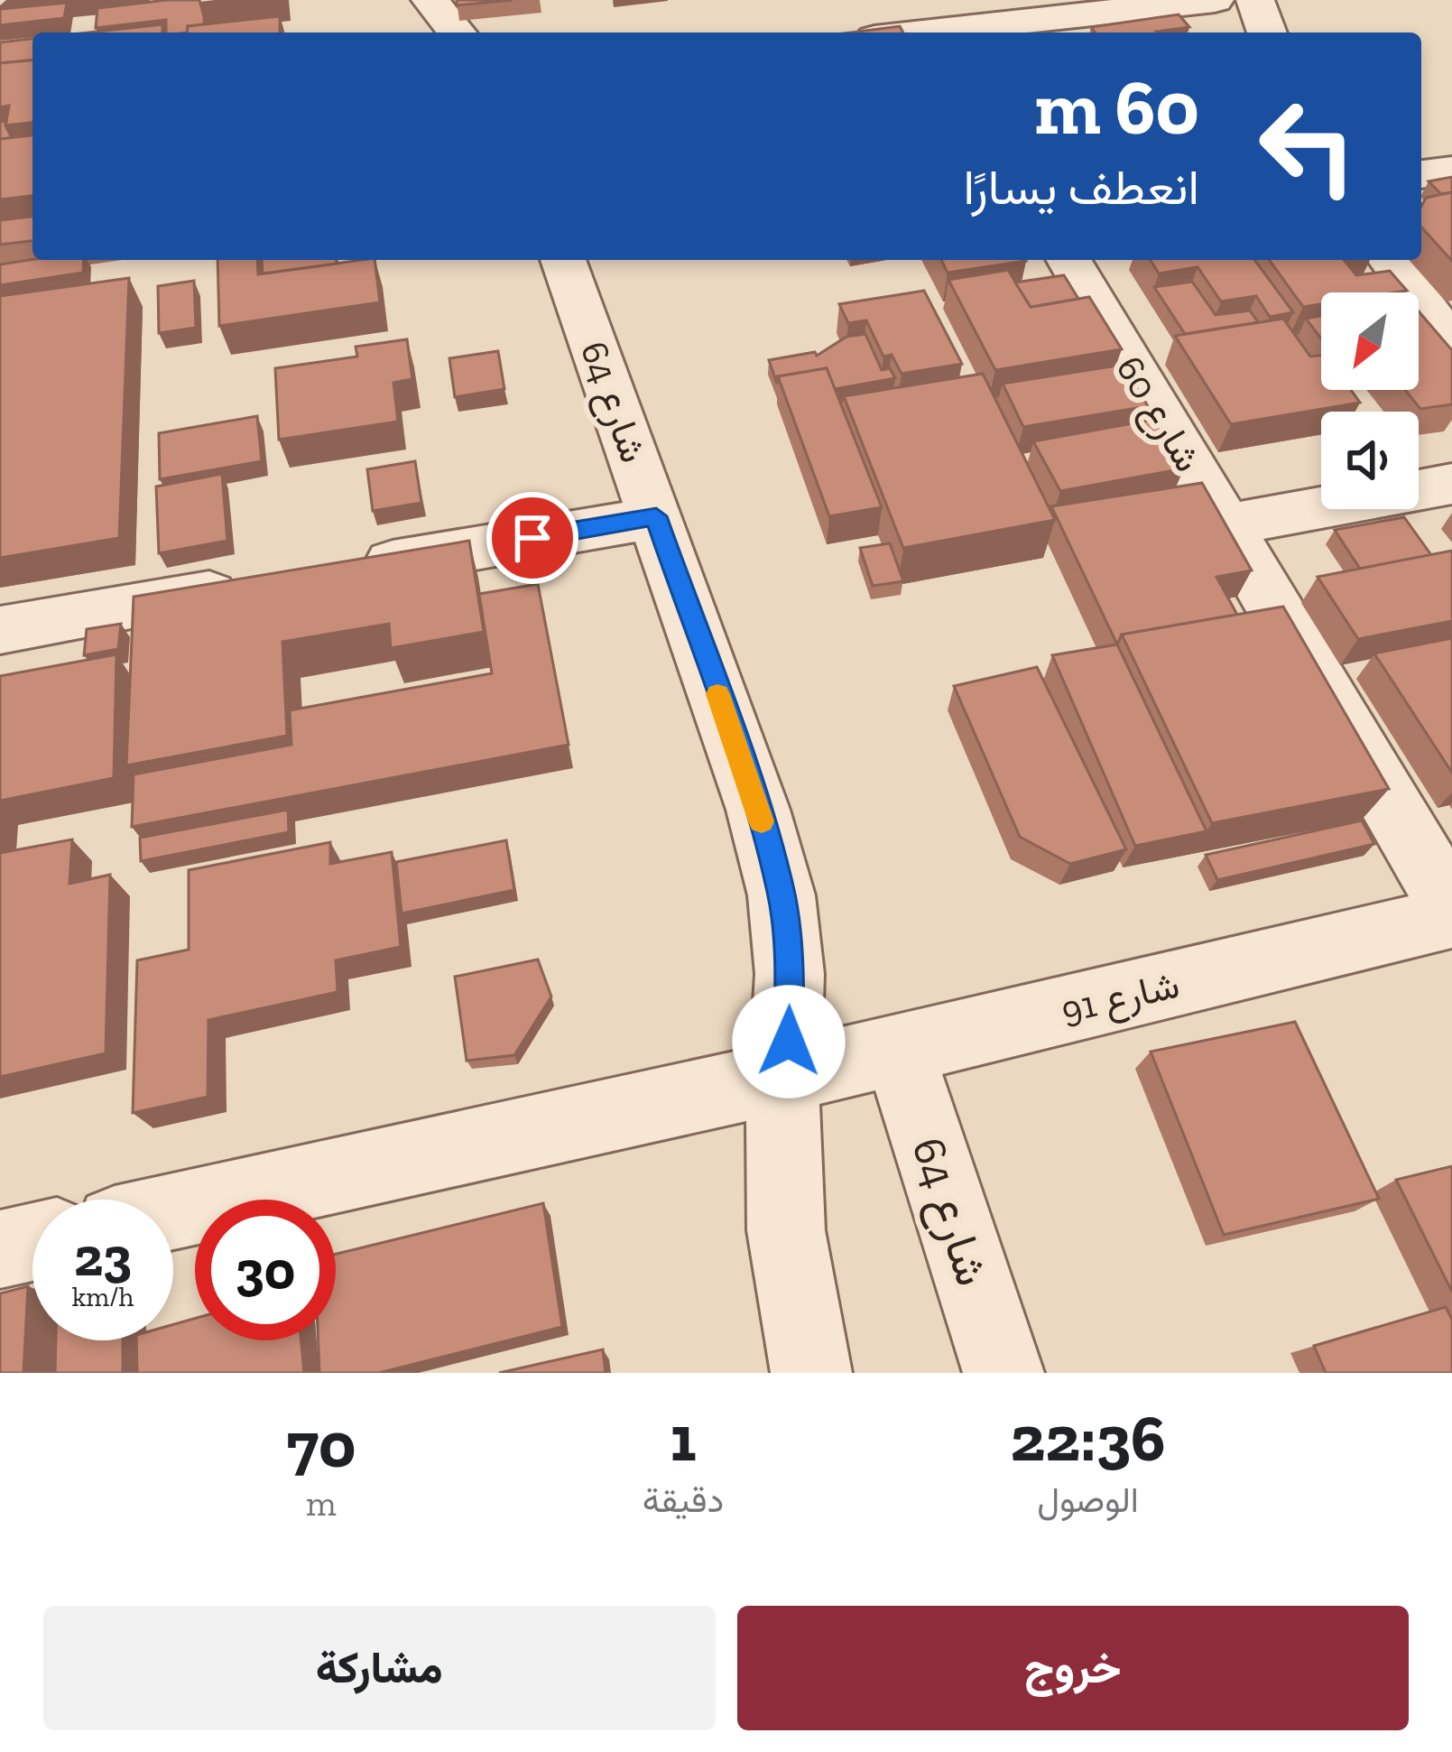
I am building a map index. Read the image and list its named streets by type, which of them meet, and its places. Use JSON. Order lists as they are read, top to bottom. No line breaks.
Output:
{"streets":{"street":["شارع 64","شارع 60","شارع 91"]},"crossings":[["شارع 64","شارع 91"]],"north":"bottom left","page":{"turn":["60 m","انعطف يسارًا"],"speed":"23 km/h","limit":"30","eta":["22:36","الوصول","1","دقيقة","70","m"],"buttons":["خروج","مشاركة"]}}
